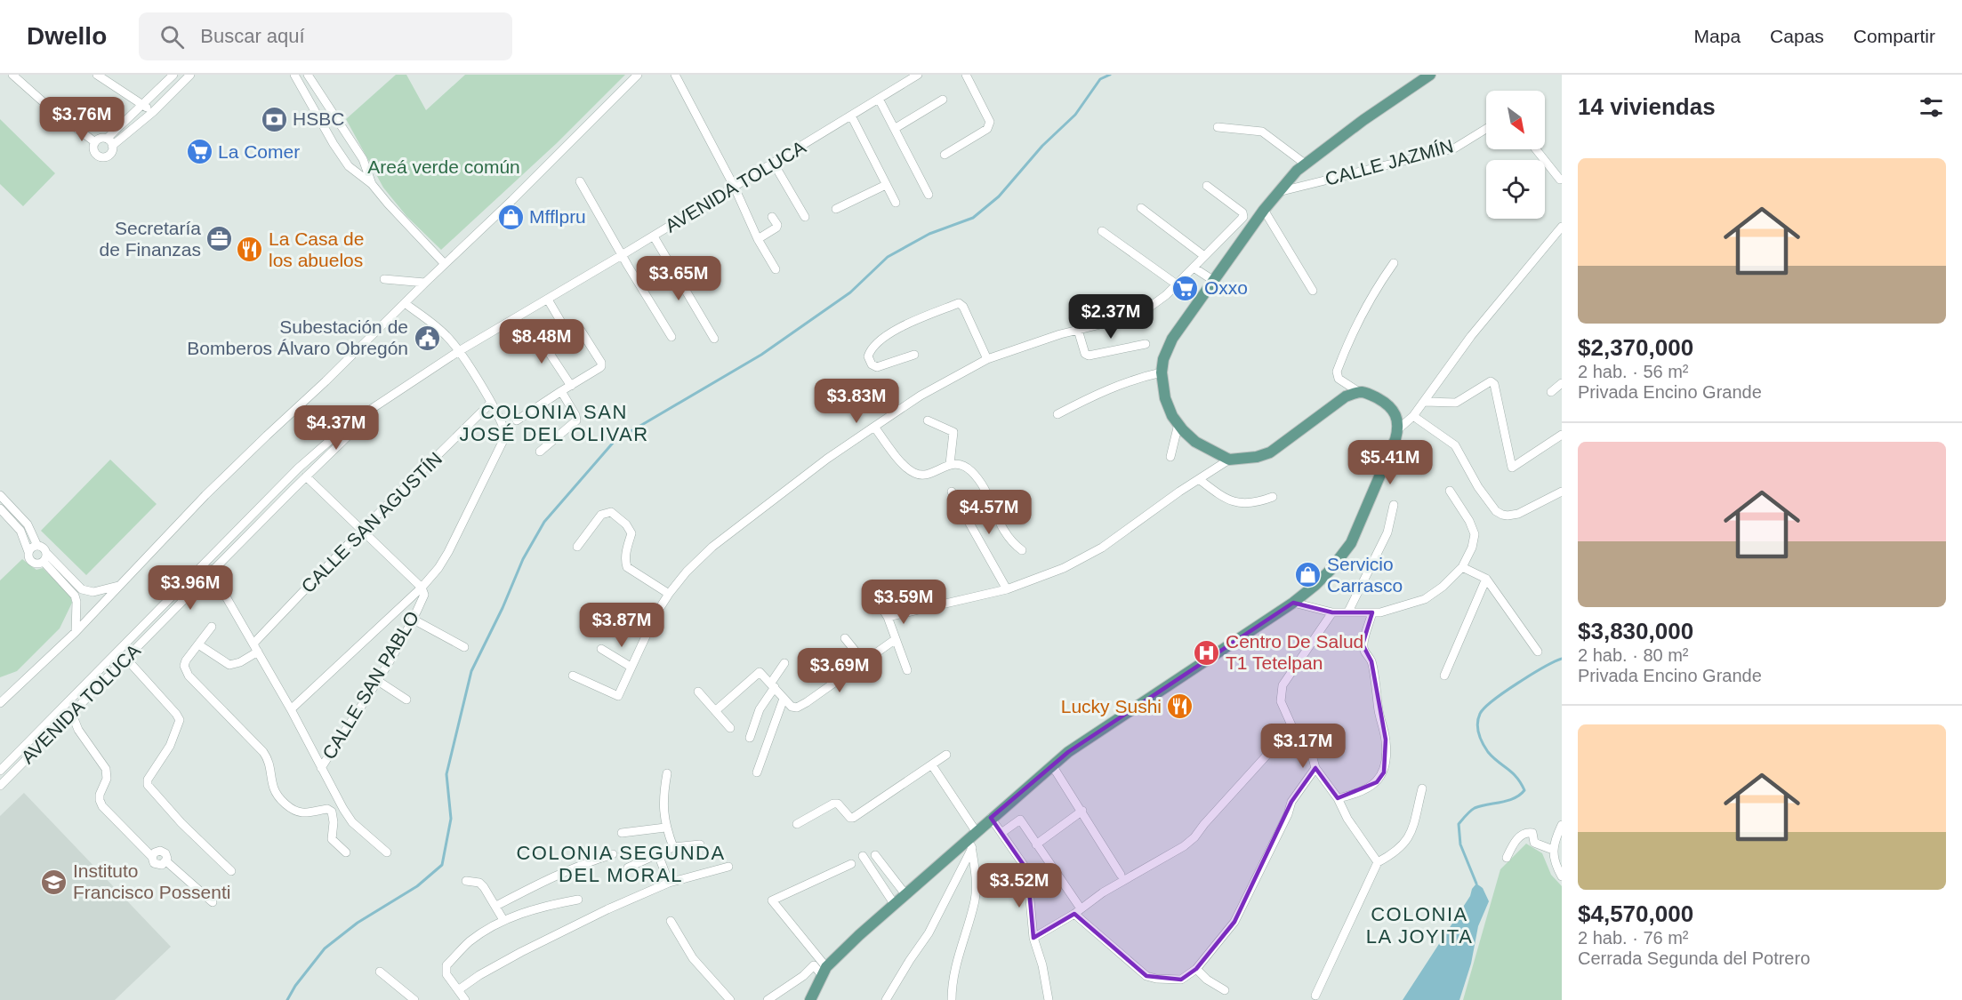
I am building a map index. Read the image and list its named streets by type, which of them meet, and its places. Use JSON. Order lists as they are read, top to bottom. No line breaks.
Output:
{"streets":{"street":["CALLE JAZMÍN","AVENIDA TOLUCA","CALLE SAN AGUSTÍN","CALLE SAN PABLO"]},"crossings":[["AVENIDA TOLUCA","CALLE SAN PABLO"],["CALLE SAN AGUSTÍN","CALLE SAN PABLO"]],"districts":["COLONIA SAN JOSÉ DEL OLIVAR","COLONIA SEGUNDA DEL MORAL","COLONIA LA JOYITA"],"parks":["Areá verde común"],"places":{"bank":["HSBC"],"supermarket":["La Comer","Oxxo"],"shop":["Mfflpru","Servicio Carrasco"],"office":["Secretaría de Finanzas"],"restaurant":["La Casa de los abuelos","Lucky Sushi"],"public building":["Subestación de Bomberos Álvaro Obregón"],"hospital":["Centro De Salud T1 Tetelpan"],"school or university":["Instituto Francisco Possenti"]},"north":"bottom right","page":{"header":"Dwello","search":"Buscar aquí","nav":["Mapa","Capas","Compartir"],"heading":"14 viviendas","price":["$3.76M","$3.65M","$2.37M","$8.48M","$3.83M","$4.37M","$5.41M","$4.57M","$3.96M","$3.59M","$3.87M","$3.69M","$3.17M","$3.52M"],"list":[{"name":"$2,370,000","note":"2 hab. · 56 m² · Privada Encino Grande"},{"name":"$3,830,000","note":"2 hab. · 80 m² · Privada Encino Grande"},{"name":"$4,570,000","note":"2 hab. · 76 m² · Cerrada Segunda del Potrero"}]}}
